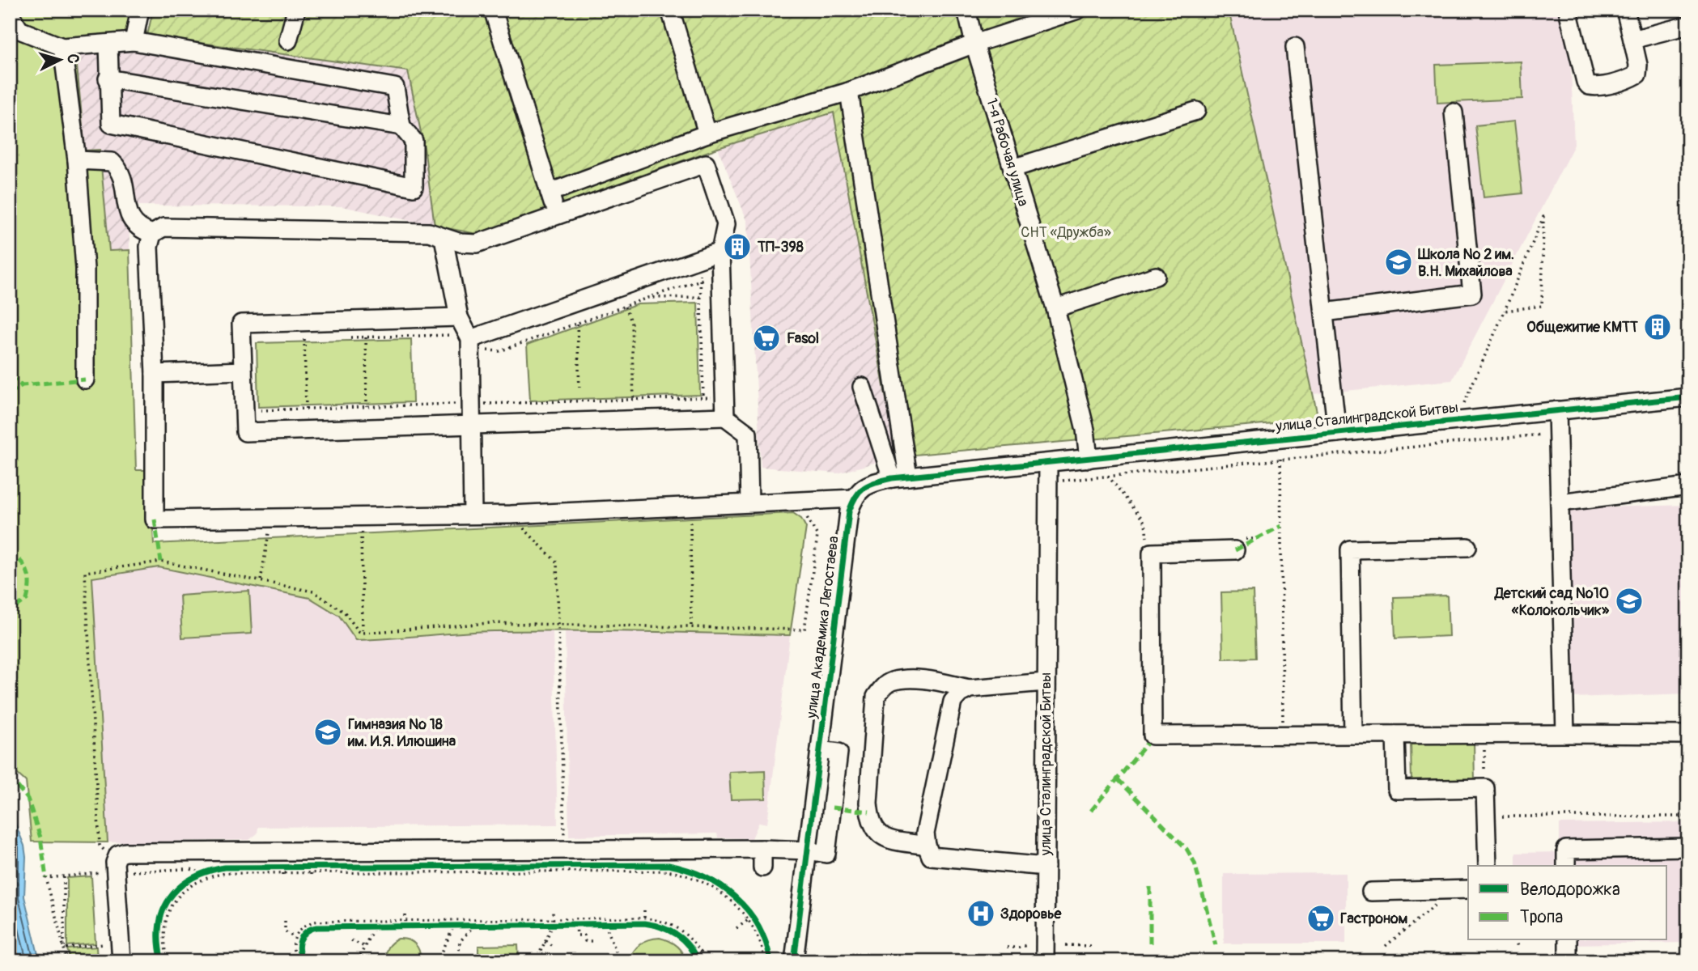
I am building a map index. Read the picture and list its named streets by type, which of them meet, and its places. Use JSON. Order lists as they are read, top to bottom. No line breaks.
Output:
{"streets":{"street":["1-я Рабочая улица","улица Сталинградской Битвы","улица Академика Легостаева"]},"crossings":[["1-я Рабочая улица","улица Сталинградской Битвы"]],"parks":["СНТ «Дружба»"],"places":{"building":["ТП-398","Общежитие КМТТ"],"school or university":["Школа № 2 им. В.Н. Михайлова","Детский сад №10 «Колокольчик»","Гимназия № 18 им. И.Я. Илюшина"],"supermarket":["Fasol","Гастроном"],"hospital":["Здоровье"]},"legend":["Велодорожка","Тропа"],"north":"right"}
